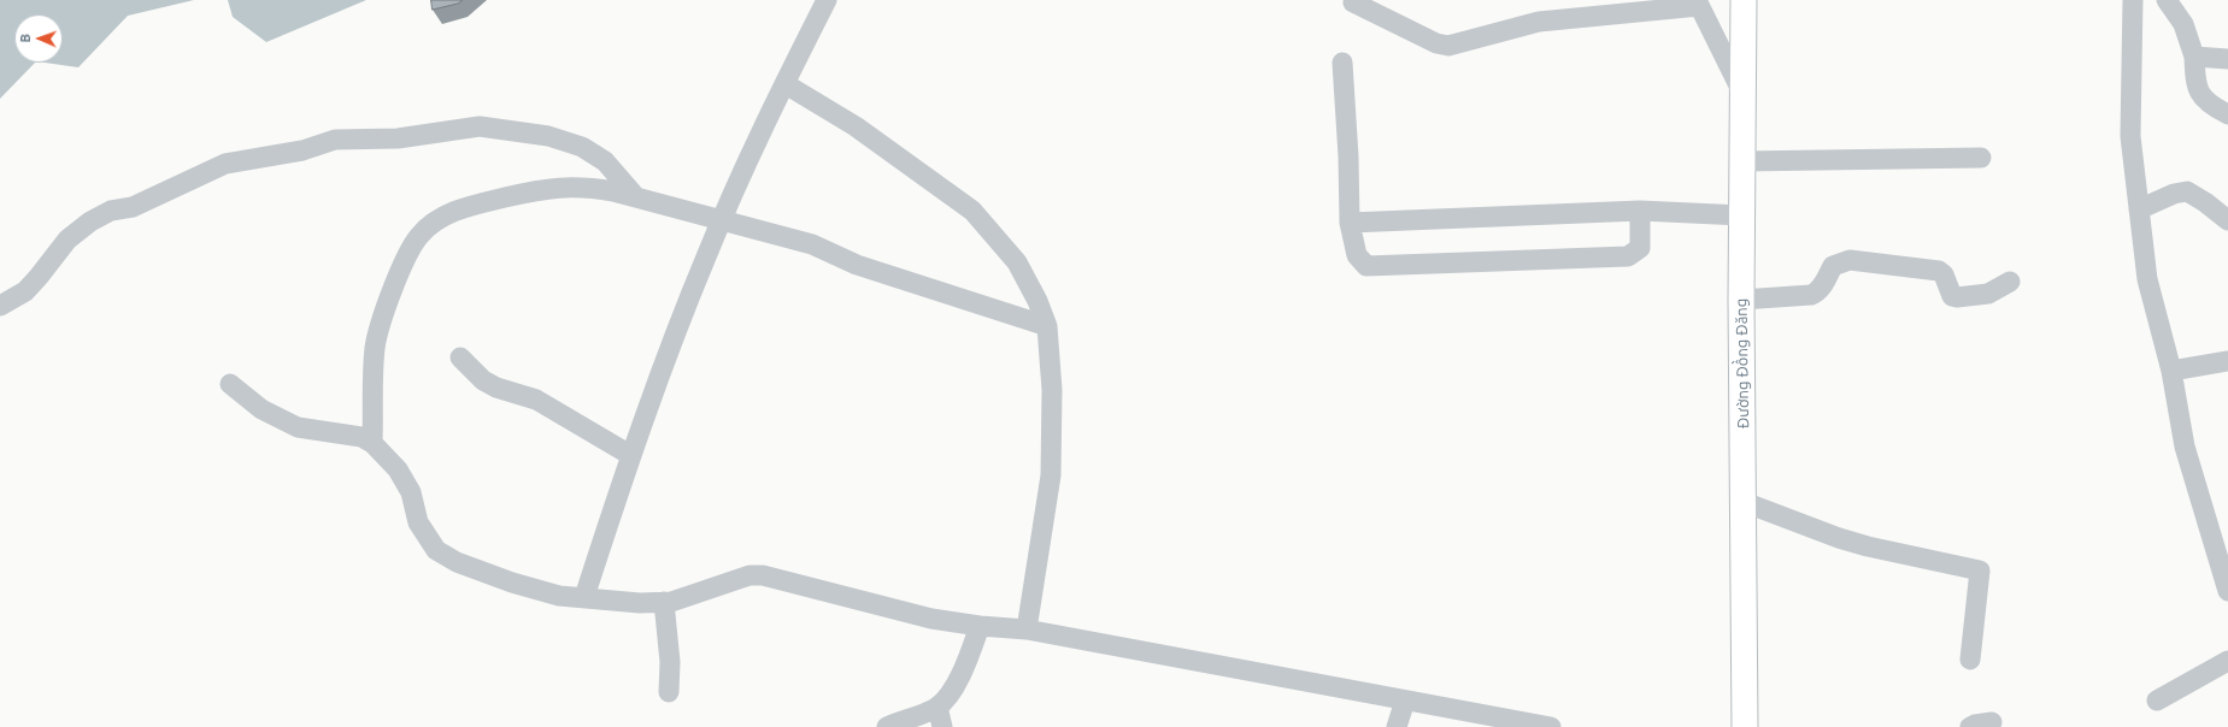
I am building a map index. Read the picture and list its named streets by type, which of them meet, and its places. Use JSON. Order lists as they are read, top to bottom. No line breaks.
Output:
{"streets":{"main road":["Đường Đồng Đăng"]},"north":"left"}
